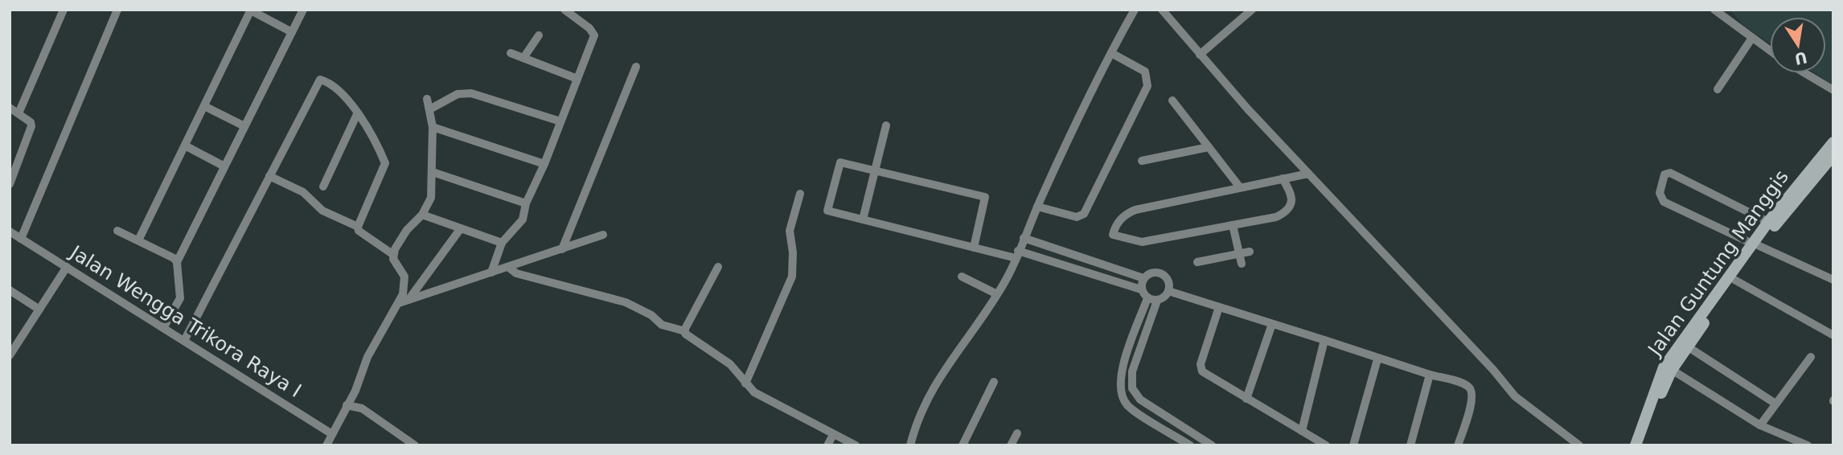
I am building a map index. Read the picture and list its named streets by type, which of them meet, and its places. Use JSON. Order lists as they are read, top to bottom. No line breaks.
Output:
{"streets":{"street":["Jalan Guntung Manggis","Jalan Wengga Trikora Raya I"]},"north":"bottom"}
